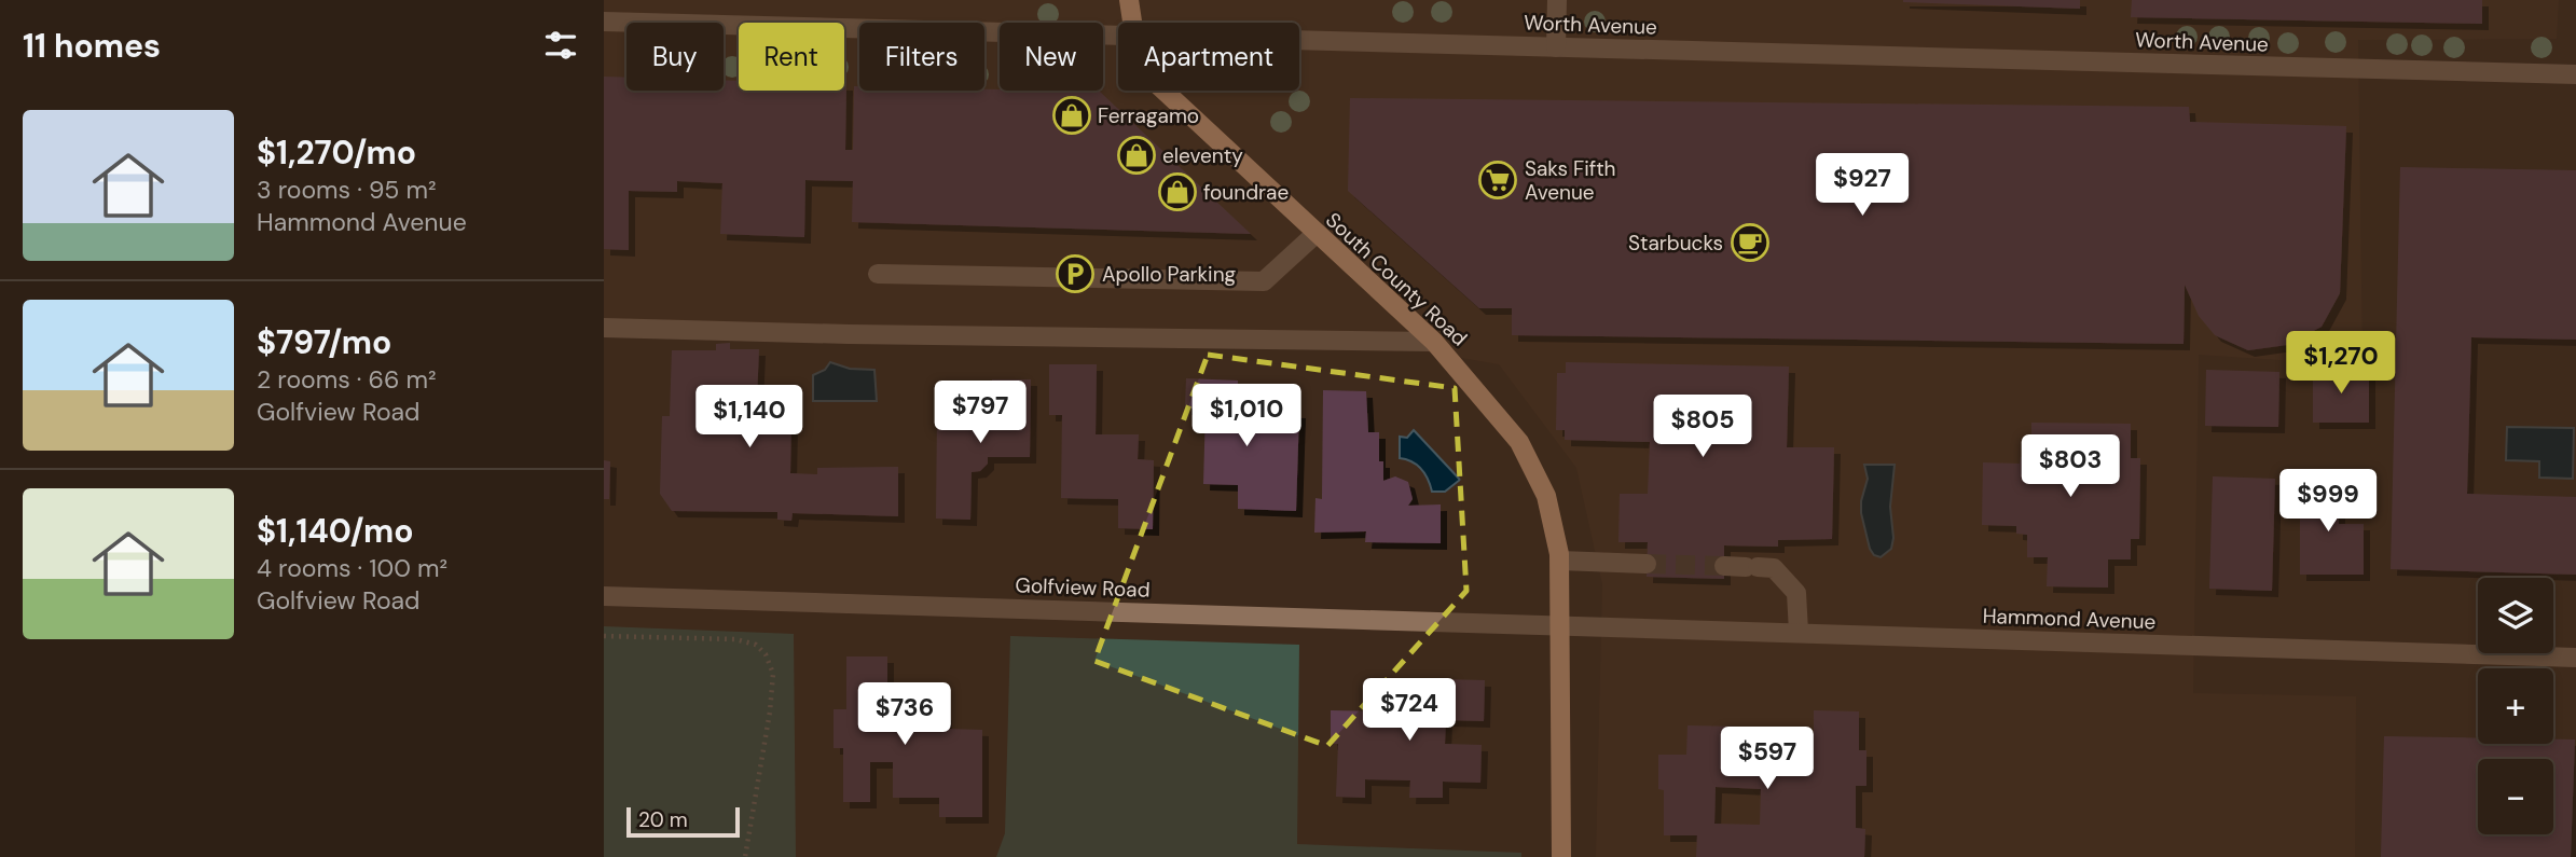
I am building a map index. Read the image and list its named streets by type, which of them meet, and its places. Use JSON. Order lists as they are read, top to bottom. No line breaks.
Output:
{"streets":{"main road":["South County Road"],"street":["Worth Avenue","Golfview Road","Hammond Avenue"]},"crossings":[["South County Road","Golfview Road"],["South County Road","Hammond Avenue"],["Golfview Road","Hammond Avenue"]],"places":{"shop":["Ferragamo","eleventy","foundrae"],"supermarket":["Saks Fifth Avenue"],"cafe":["Starbucks"],"parking":["Apollo Parking"]},"scale_bar":"20 m","page":{"heading":"11 homes","chip":["Buy","Rent","Filters","New","Apartment"],"list":[{"name":"$1,270/mo","note":"3 rooms · 95 m² · Hammond Avenue"},{"name":"$797/mo","note":"2 rooms · 66 m² · Golfview Road"},{"name":"$1,140/mo","note":"4 rooms · 100 m² · Golfview Road"}],"price":["$927","$1,270","$797","$1,010","$1,140","$805","$803","$999","$724","$736","$597"],"map_buttons":["+","−"],"scale":"20 m"}}
